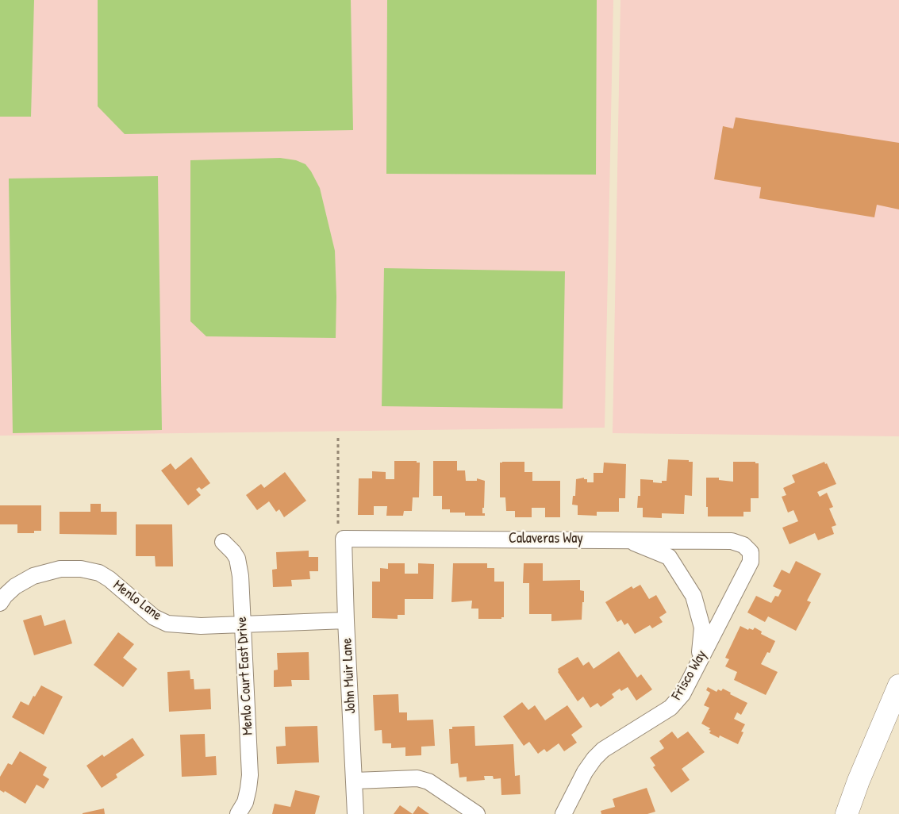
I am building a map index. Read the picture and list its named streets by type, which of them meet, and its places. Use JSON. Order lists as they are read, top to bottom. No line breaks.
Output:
{"streets":{"street":["Calaveras Way","Menlo Lane","Frisco Way","Menlo Court East Drive","John Muir Lane"]},"crossings":[["Calaveras Way","Frisco Way"],["Calaveras Way","John Muir Lane"],["Menlo Lane","Menlo Court East Drive"],["Menlo Lane","John Muir Lane"]]}
